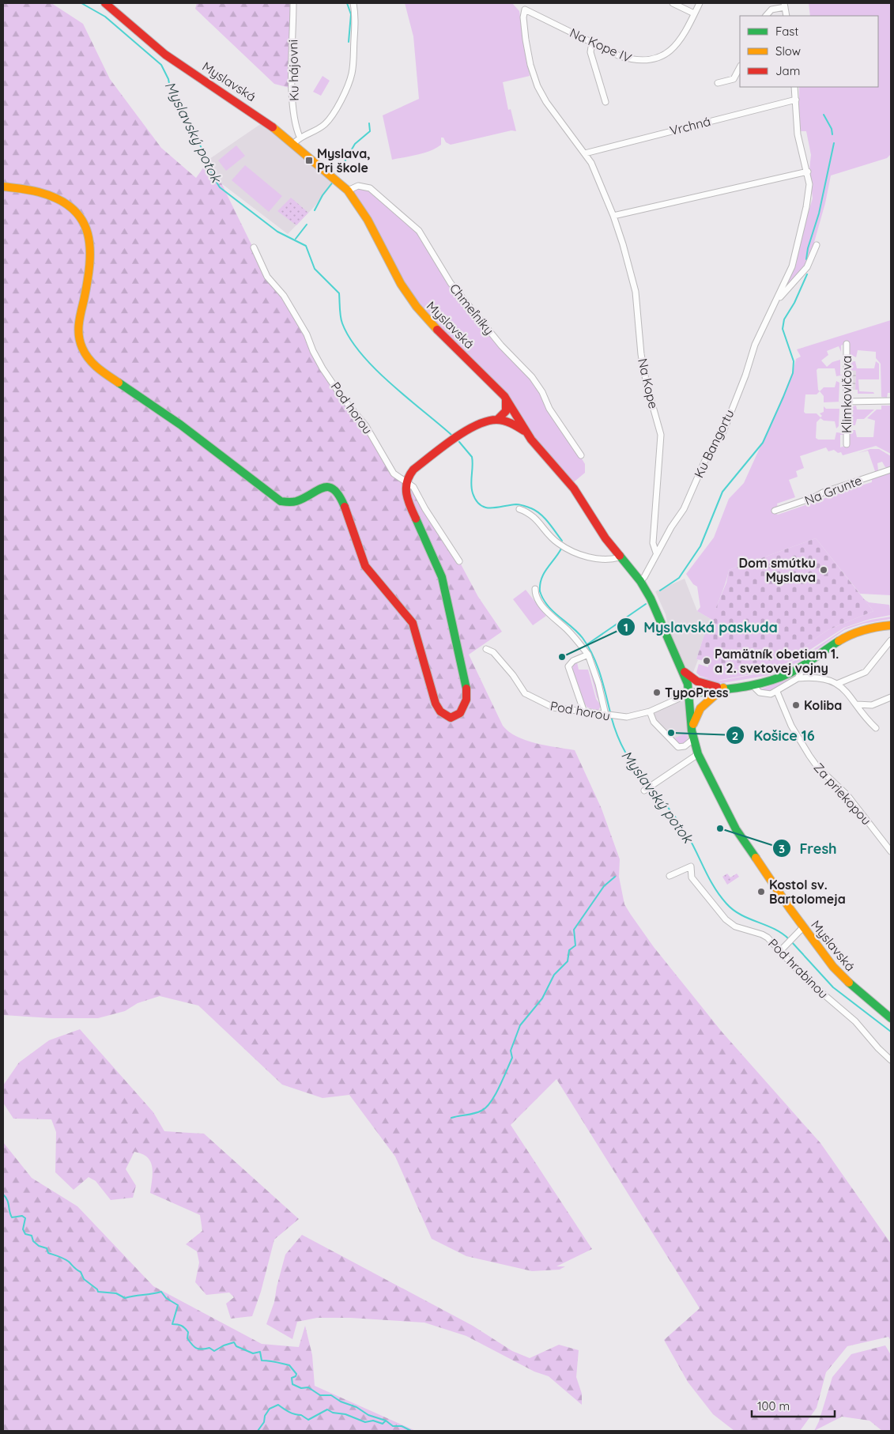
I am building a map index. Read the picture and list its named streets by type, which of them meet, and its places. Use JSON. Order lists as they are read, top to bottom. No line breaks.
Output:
{"streets":{"street":["Na Kope IV","Ku hájovni","Myslavská","Vrchná","Chmeľníky","Na Kope","Klimkovičova","Pod horou","Ku Bangortu","Na Grunte","Za priekopou","Pod hrabinou"]},"crossings":[["Na Kope IV","Na Kope"],["Ku hájovni","Myslavská"],["Myslavská","Chmeľníky"],["Myslavská","Pod horou"],["Myslavská","Ku Bangortu"],["Vrchná","Na Kope"],["Vrchná","Ku Bangortu"],["Na Kope","Ku Bangortu"]],"water":["Myslavský potok"],"places":{"transit":["Myslava, Pri škole"],"other":["Dom smútku Myslava","Myslavská paskuda","Pamätník obetiam 1. a 2. svetovej vojny","TypoPress","Koliba","Košice 16","Fresh","Kostol sv. Bartolomeja"]},"legend":["Fast","Slow","Jam"],"scale_bar":"100 m"}
